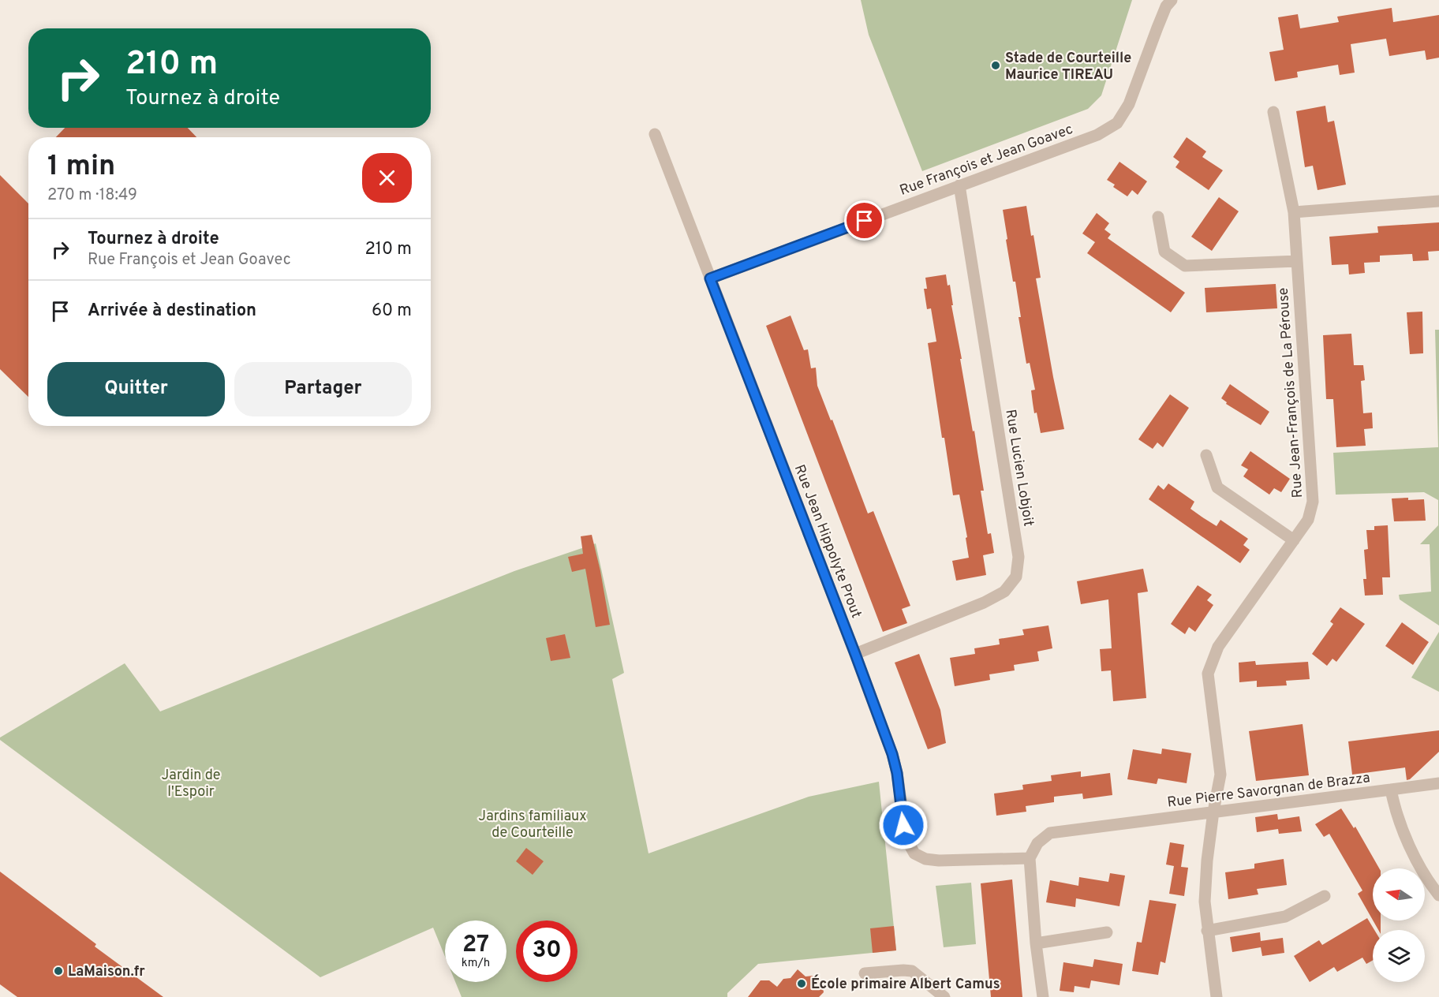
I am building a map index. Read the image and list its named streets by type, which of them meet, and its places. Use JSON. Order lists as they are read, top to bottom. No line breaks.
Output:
{"streets":{"street":["Rue François et Jean Goavec","Rue Jean-François de La Pérouse","Rue Lucien Lobjoit","Rue Jean Hippolyte Prout","Rue Pierre Savorgnan de Brazza"]},"crossings":[["Rue François et Jean Goavec","Rue Lucien Lobjoit"],["Rue François et Jean Goavec","Rue Jean Hippolyte Prout"],["Rue Jean-François de La Pérouse","Rue Pierre Savorgnan de Brazza"],["Rue Lucien Lobjoit","Rue Jean Hippolyte Prout"],["Rue Jean Hippolyte Prout","Rue Pierre Savorgnan de Brazza"]],"parks":["Jardin de l'Espoir","Jardins familiaux de Courteille"],"places":["Stade de Courteille Maurice TIREAU","LaMaison.fr","École primaire Albert Camus"],"north":"left","page":{"turn":["210 m","Tournez à droite"],"heading":["1 min","270 m · 18:49"],"list":[{"name":"Tournez à droite","note":"Rue François et Jean Goavec","value":"210 m"},{"name":"Arrivée à destination","value":"60 m"}],"buttons":["Quitter","Partager"],"speed":"27 km/h","limit":"30"}}
